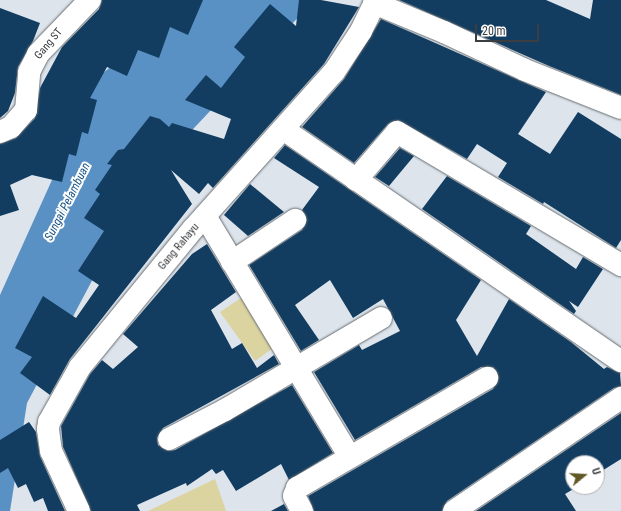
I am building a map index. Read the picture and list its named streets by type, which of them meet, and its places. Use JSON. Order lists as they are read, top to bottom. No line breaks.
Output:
{"streets":{"street":["Gang ST","Gang Rahayu"]},"water":["Sungai Pelambuan"],"scale_bar":"20 m","north":"right"}
